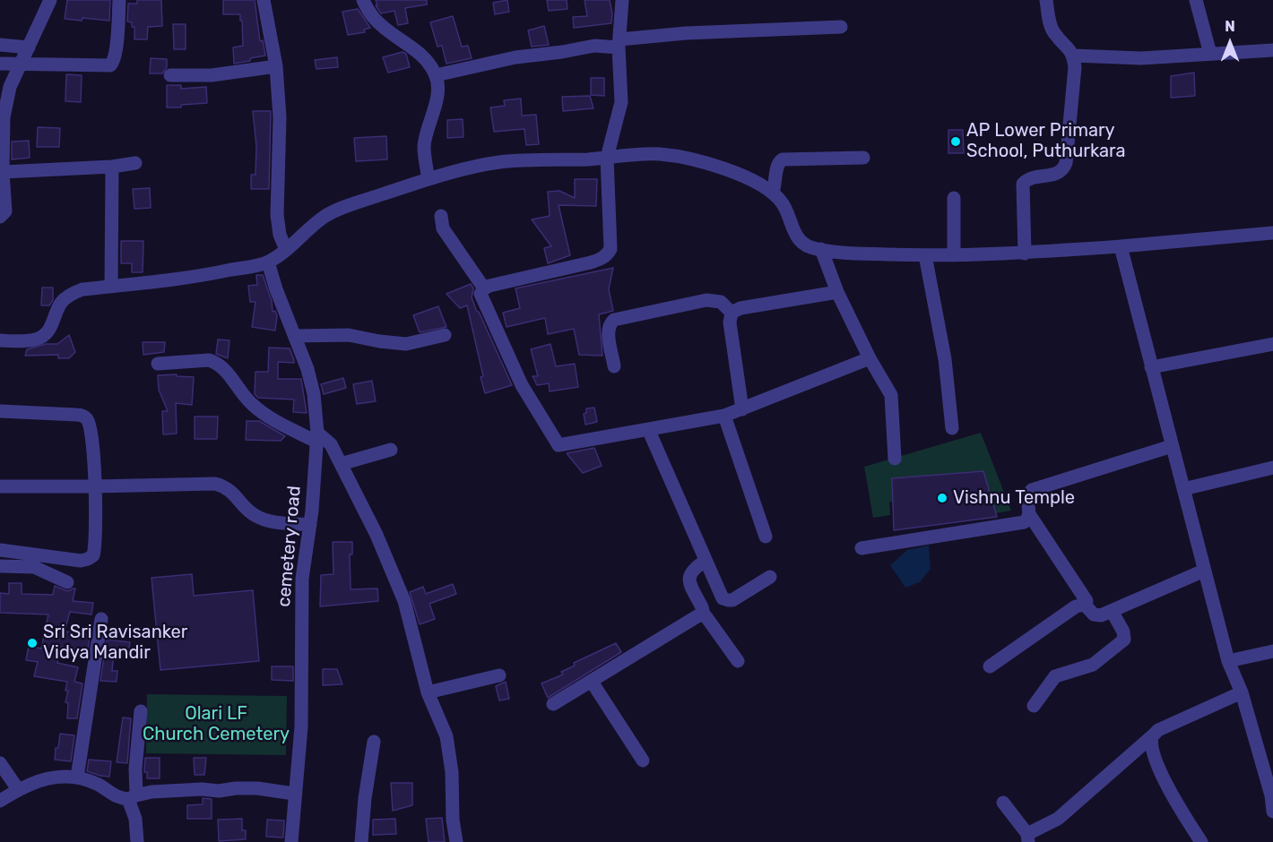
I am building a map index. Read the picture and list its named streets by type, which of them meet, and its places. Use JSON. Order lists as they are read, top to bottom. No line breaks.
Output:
{"streets":{"street":["cemetery road"]},"parks":["Olari LF Church Cemetery"],"places":["AP Lower Primary School, Puthurkara","Vishnu Temple","Sri Sri Ravisanker Vidya Mandir"],"north":"top"}
